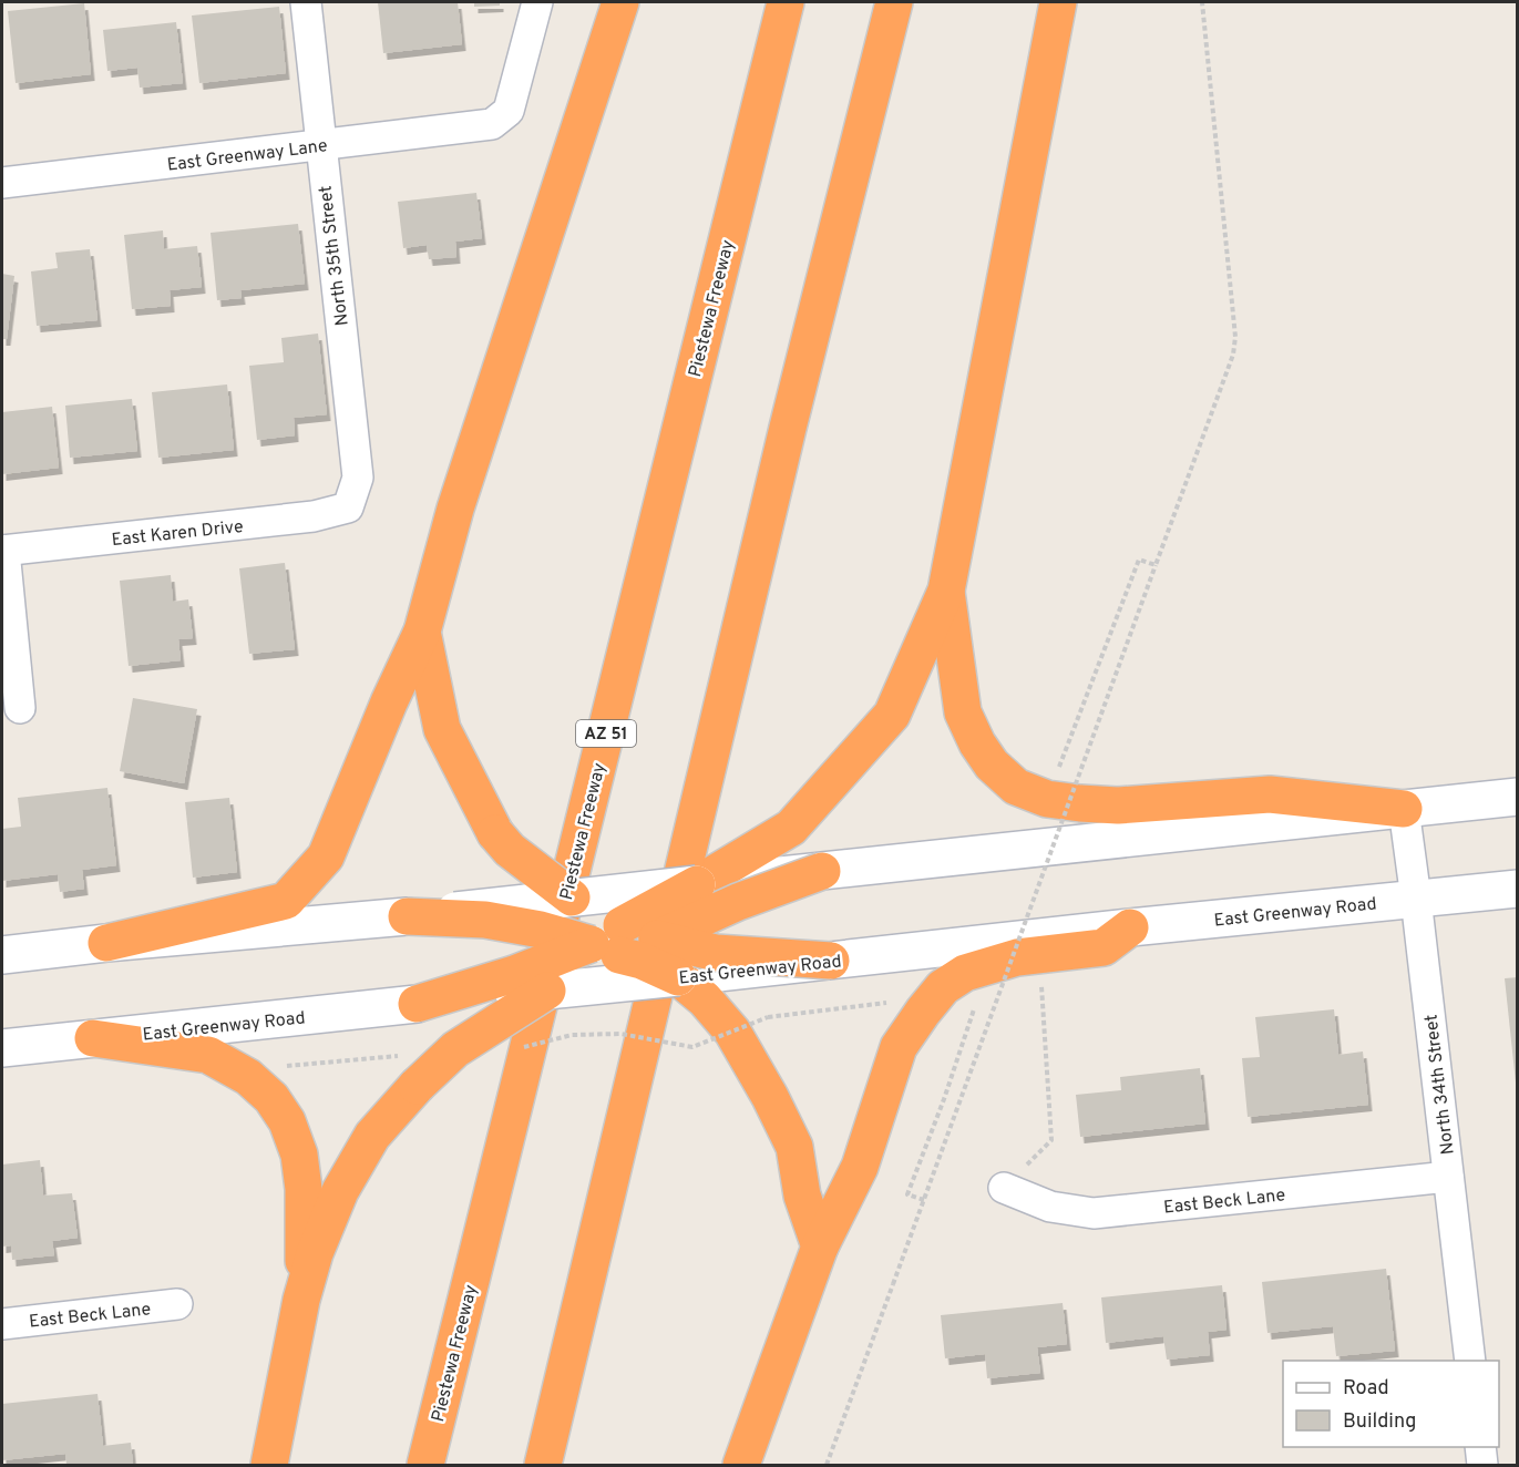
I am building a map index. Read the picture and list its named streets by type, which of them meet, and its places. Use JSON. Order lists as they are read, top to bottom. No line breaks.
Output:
{"streets":{"highway":["Piestewa Freeway","AZ 51"],"main road":["East Greenway Road"],"street":["East Greenway Lane","North 35th Street","East Karen Drive","North 34th Street","East Beck Lane"]},"crossings":[["East Greenway Lane","North 35th Street"],["North 35th Street","East Karen Drive"],["East Greenway Road","North 34th Street"],["North 34th Street","East Beck Lane"]],"legend":["Road","Building"]}
